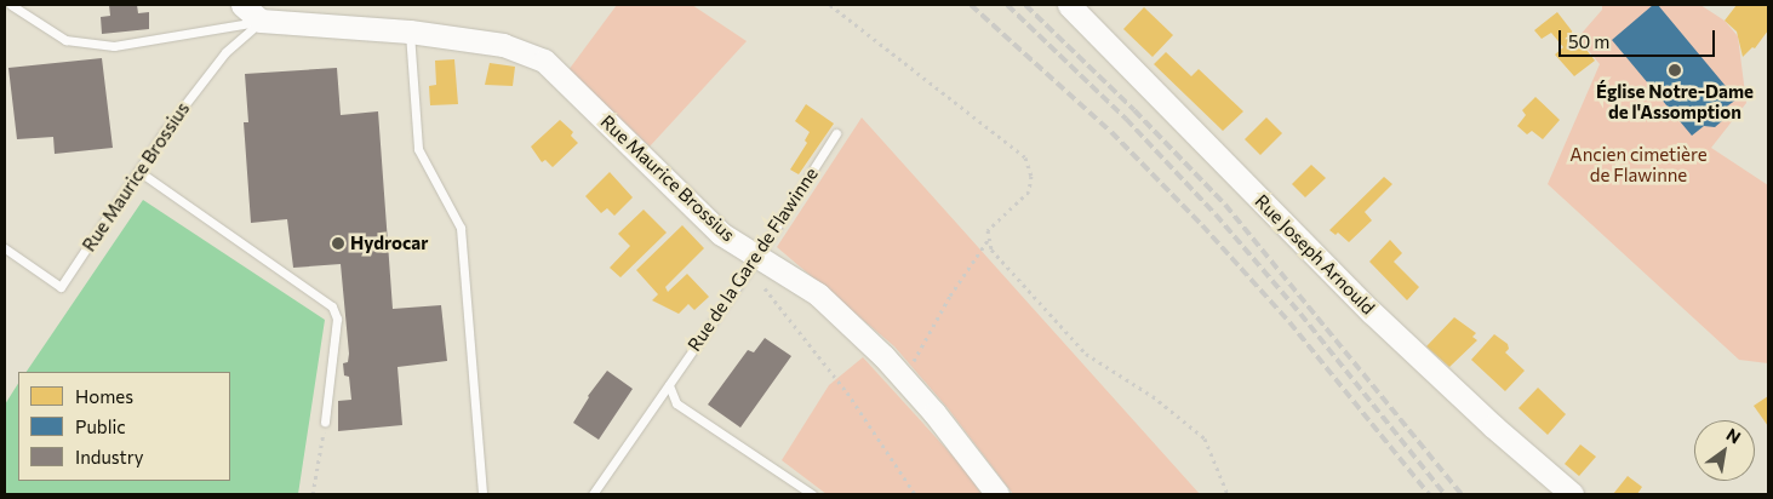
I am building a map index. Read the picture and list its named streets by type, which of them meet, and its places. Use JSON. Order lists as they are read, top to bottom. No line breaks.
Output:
{"streets":{"street":["Rue Maurice Brossius","Rue Joseph Arnould"],"lane":["Rue de la Gare de Flawinne"]},"crossings":[["Rue Maurice Brossius","Rue de la Gare de Flawinne"]],"parks":["Ancien cimetière de Flawinne"],"places":["Église Notre-Dame de l'Assomption","Hydrocar"],"legend":["Homes","Public","Industry"],"scale_bar":"50 m","north":"top right"}
